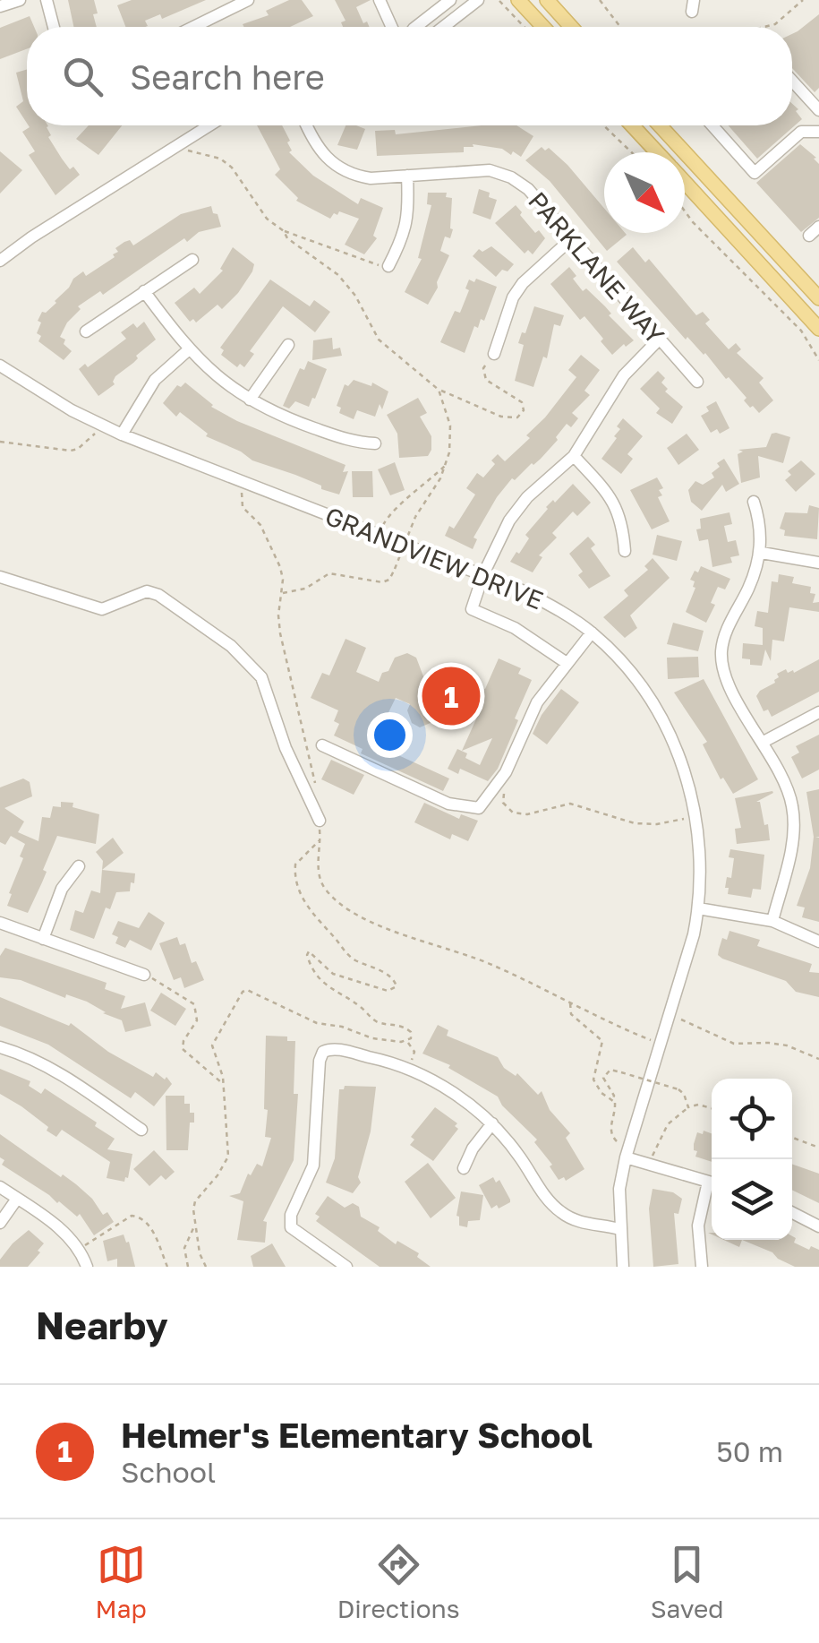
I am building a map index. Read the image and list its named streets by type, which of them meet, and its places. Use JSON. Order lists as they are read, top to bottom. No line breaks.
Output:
{"streets":{"street":["PARKLANE WAY","GRANDVIEW DRIVE"]},"north":"bottom right","page":{"search":"Search here","pins":"1","heading":"Nearby","list":[{"mark":"1","name":"Helmer's Elementary School","note":"School","value":"50 m"}],"nav":["Map","Directions","Saved"]}}
